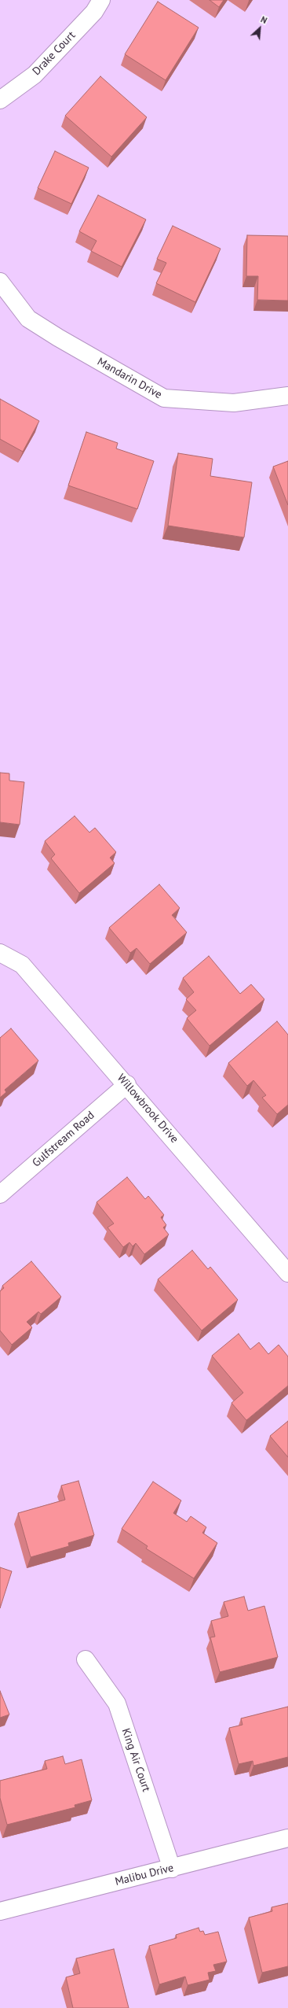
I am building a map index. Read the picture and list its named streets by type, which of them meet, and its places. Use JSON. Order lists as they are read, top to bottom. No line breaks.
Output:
{"streets":{"street":["Drake Court","Mandarin Drive","Willowbrook Drive","Gulfstream Road","King Air Court","Malibu Drive"]},"crossings":[["Willowbrook Drive","Gulfstream Road"],["King Air Court","Malibu Drive"]],"north":"top right"}
